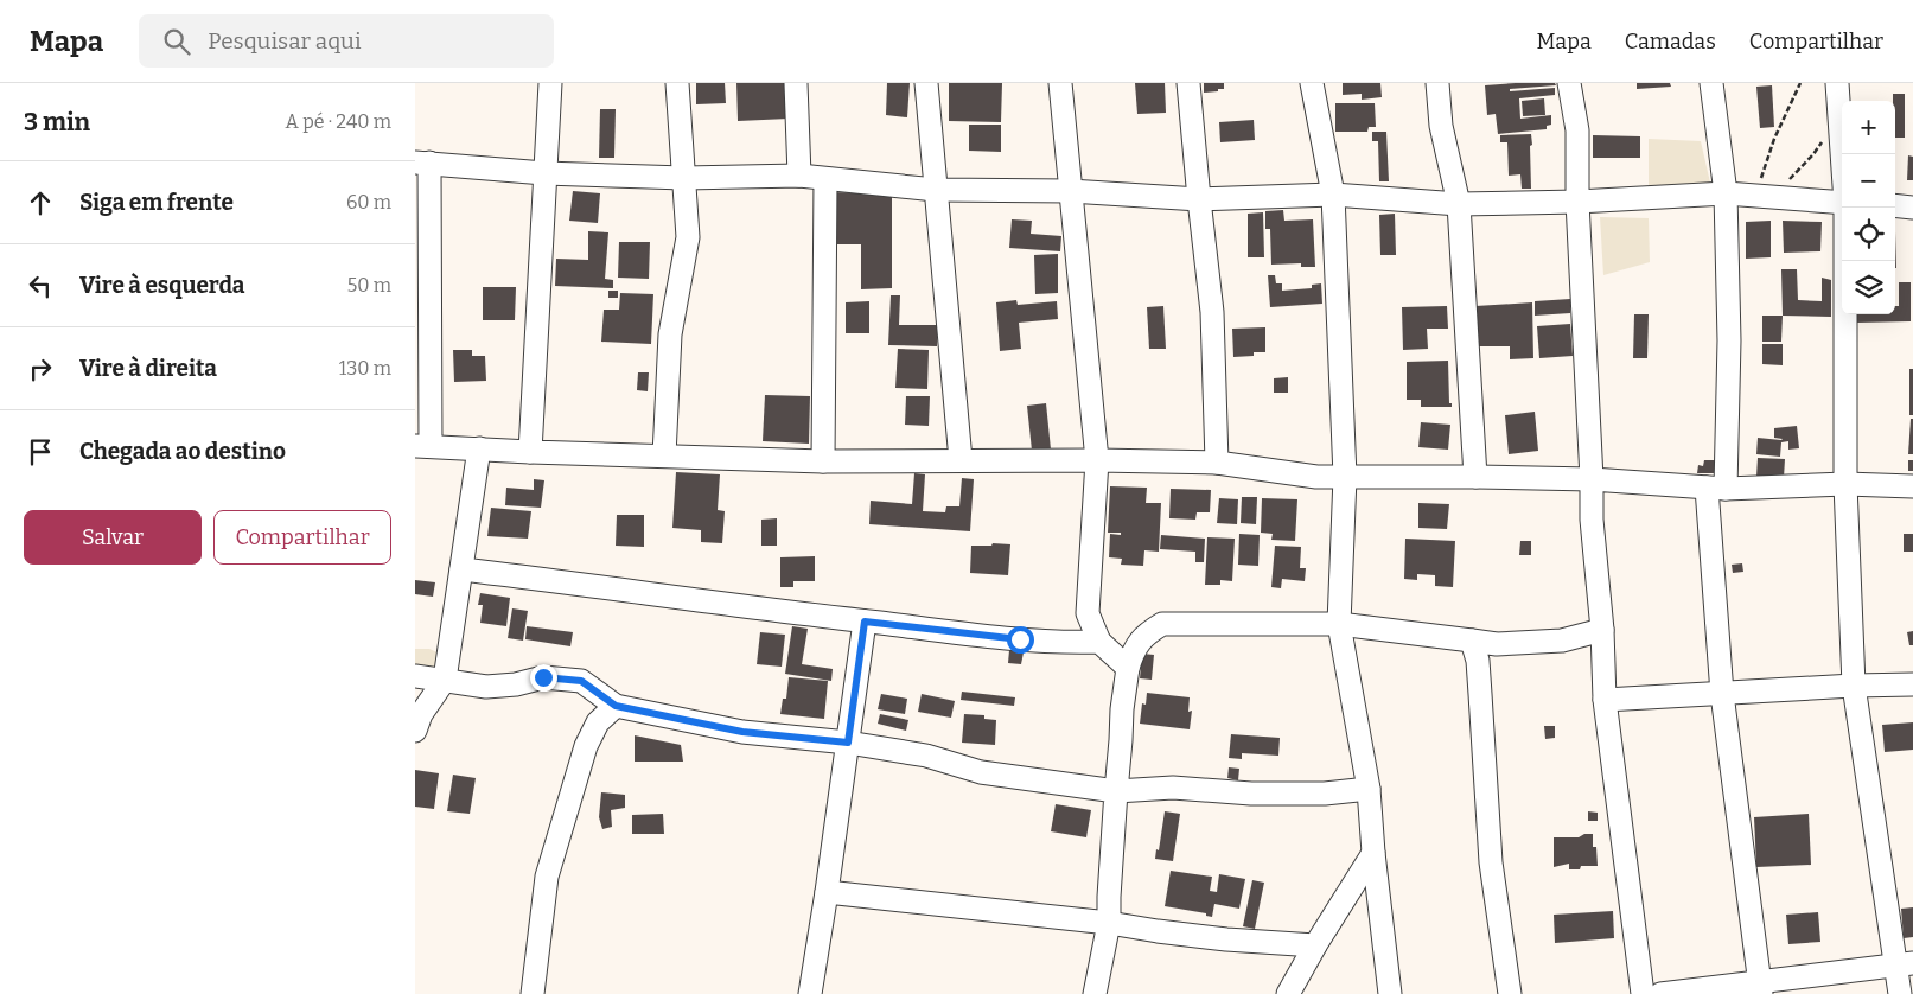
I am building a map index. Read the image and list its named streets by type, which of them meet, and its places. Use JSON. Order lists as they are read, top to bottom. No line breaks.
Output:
{"page":{"header":"Mapa","search":"Pesquisar aqui","nav":["Mapa","Camadas","Compartilhar"],"heading":["3 min","A pé · 240 m"],"map_buttons":["+","−"],"list":[["Siga em frente","60 m"],["Vire à esquerda","50 m"],["Vire à direita","130 m"],"Chegada ao destino"],"buttons":["Salvar","Compartilhar"]}}
